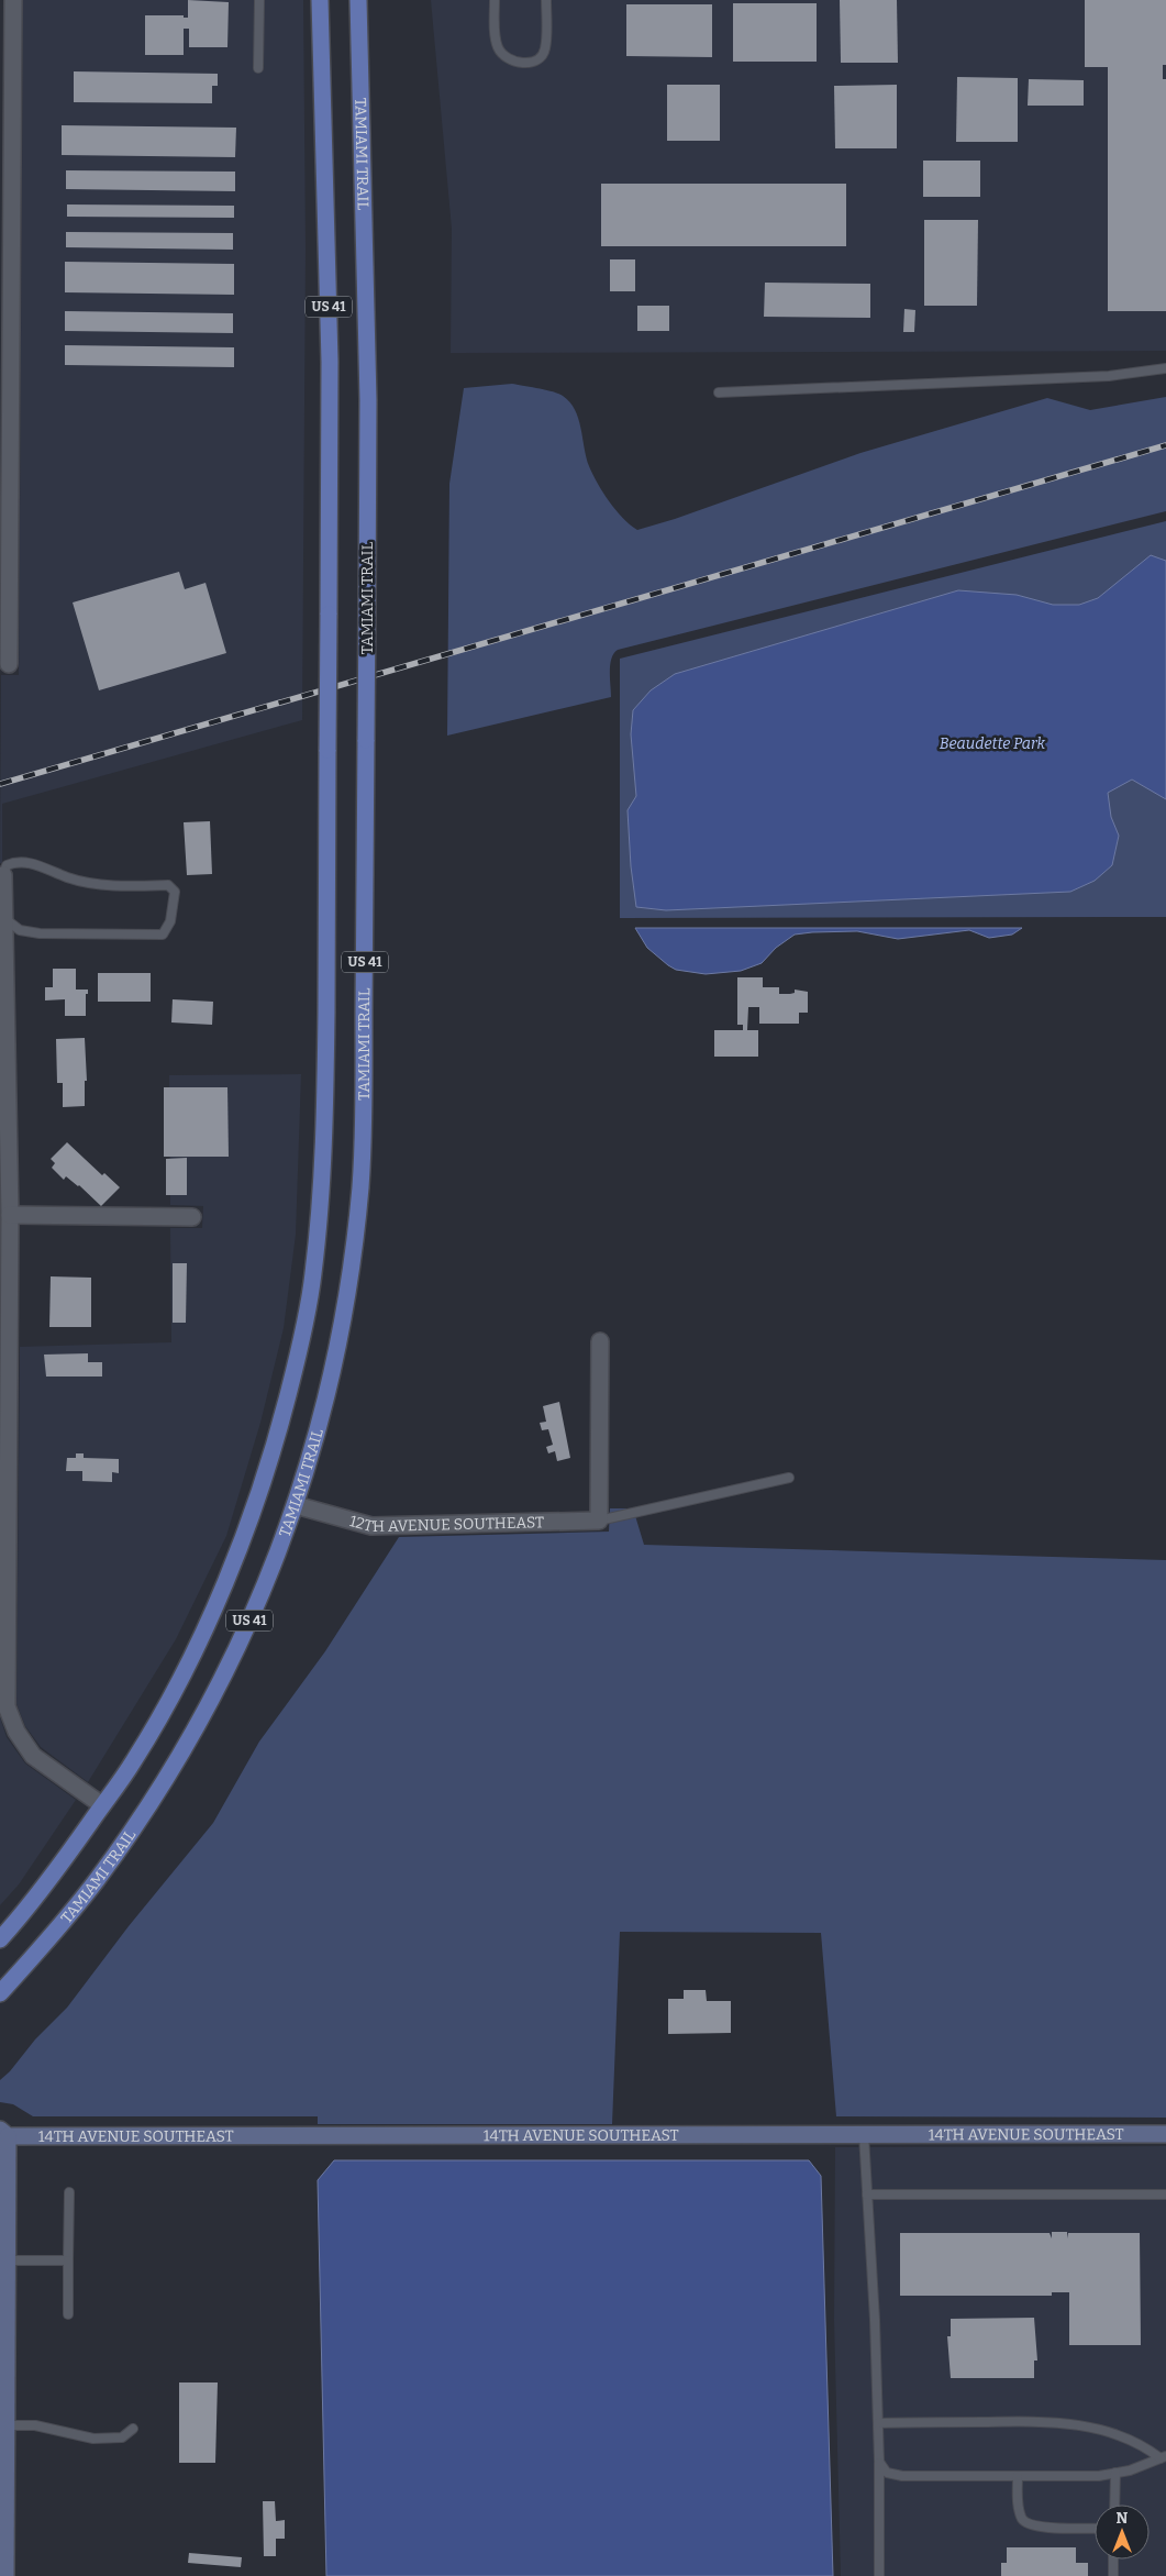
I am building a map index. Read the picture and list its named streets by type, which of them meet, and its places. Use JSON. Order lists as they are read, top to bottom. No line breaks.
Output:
{"streets":{"main road":["TAMIAMI TRAIL","US 41"],"street":["12TH AVENUE SOUTHEAST","14TH AVENUE SOUTHEAST"]},"crossings":[["TAMIAMI TRAIL","12TH AVENUE SOUTHEAST"]],"parks":["Beaudette Park"],"north":"top"}
